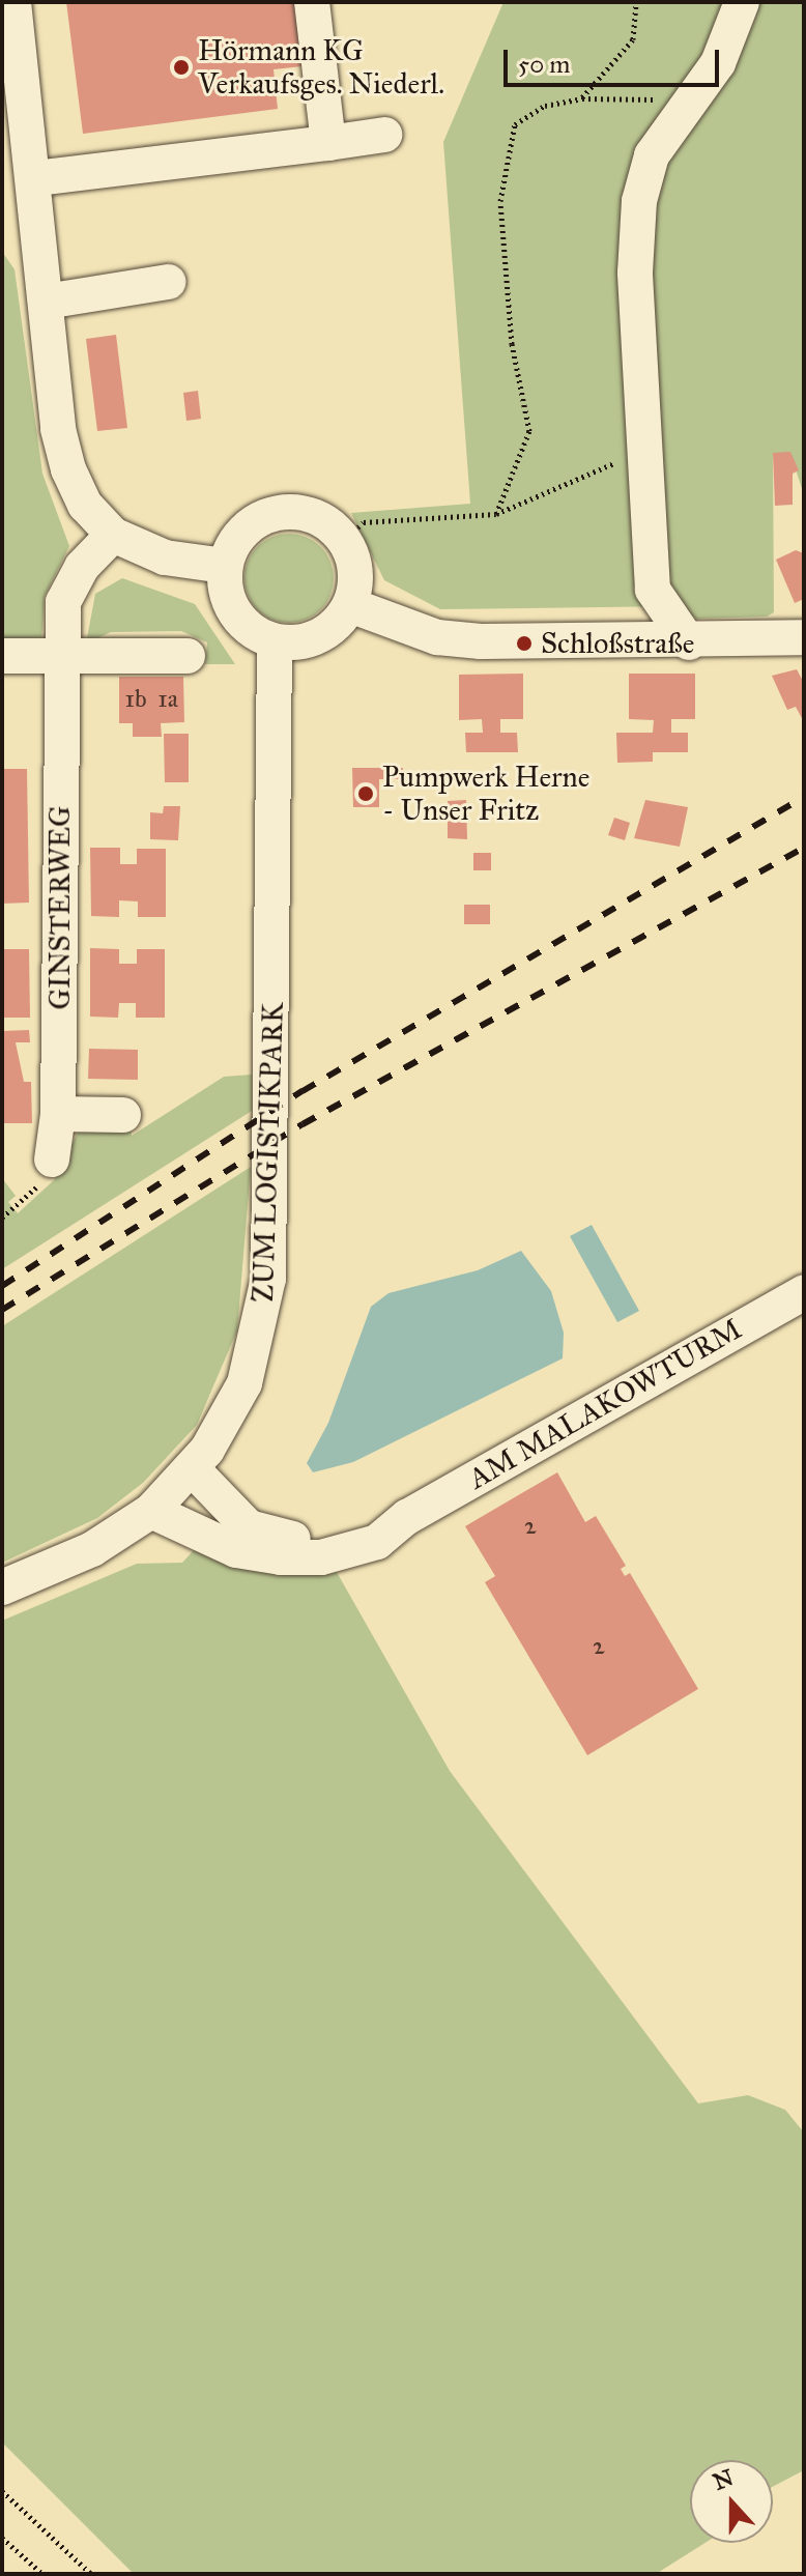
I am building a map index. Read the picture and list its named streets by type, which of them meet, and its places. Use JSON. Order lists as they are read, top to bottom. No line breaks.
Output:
{"streets":{"street":["GINSTERWEG","ZUM LOGISTIKPARK","AM MALAKOWTURM"]},"crossings":[["ZUM LOGISTIKPARK","AM MALAKOWTURM"]],"places":["Hörmann KG Verkaufsges. Niederl.","Schloßstraße","Pumpwerk Herne - Unser Fritz"],"house_numbers":["1b","1a","2","2"],"scale_bar":"50 m","north":"top"}
